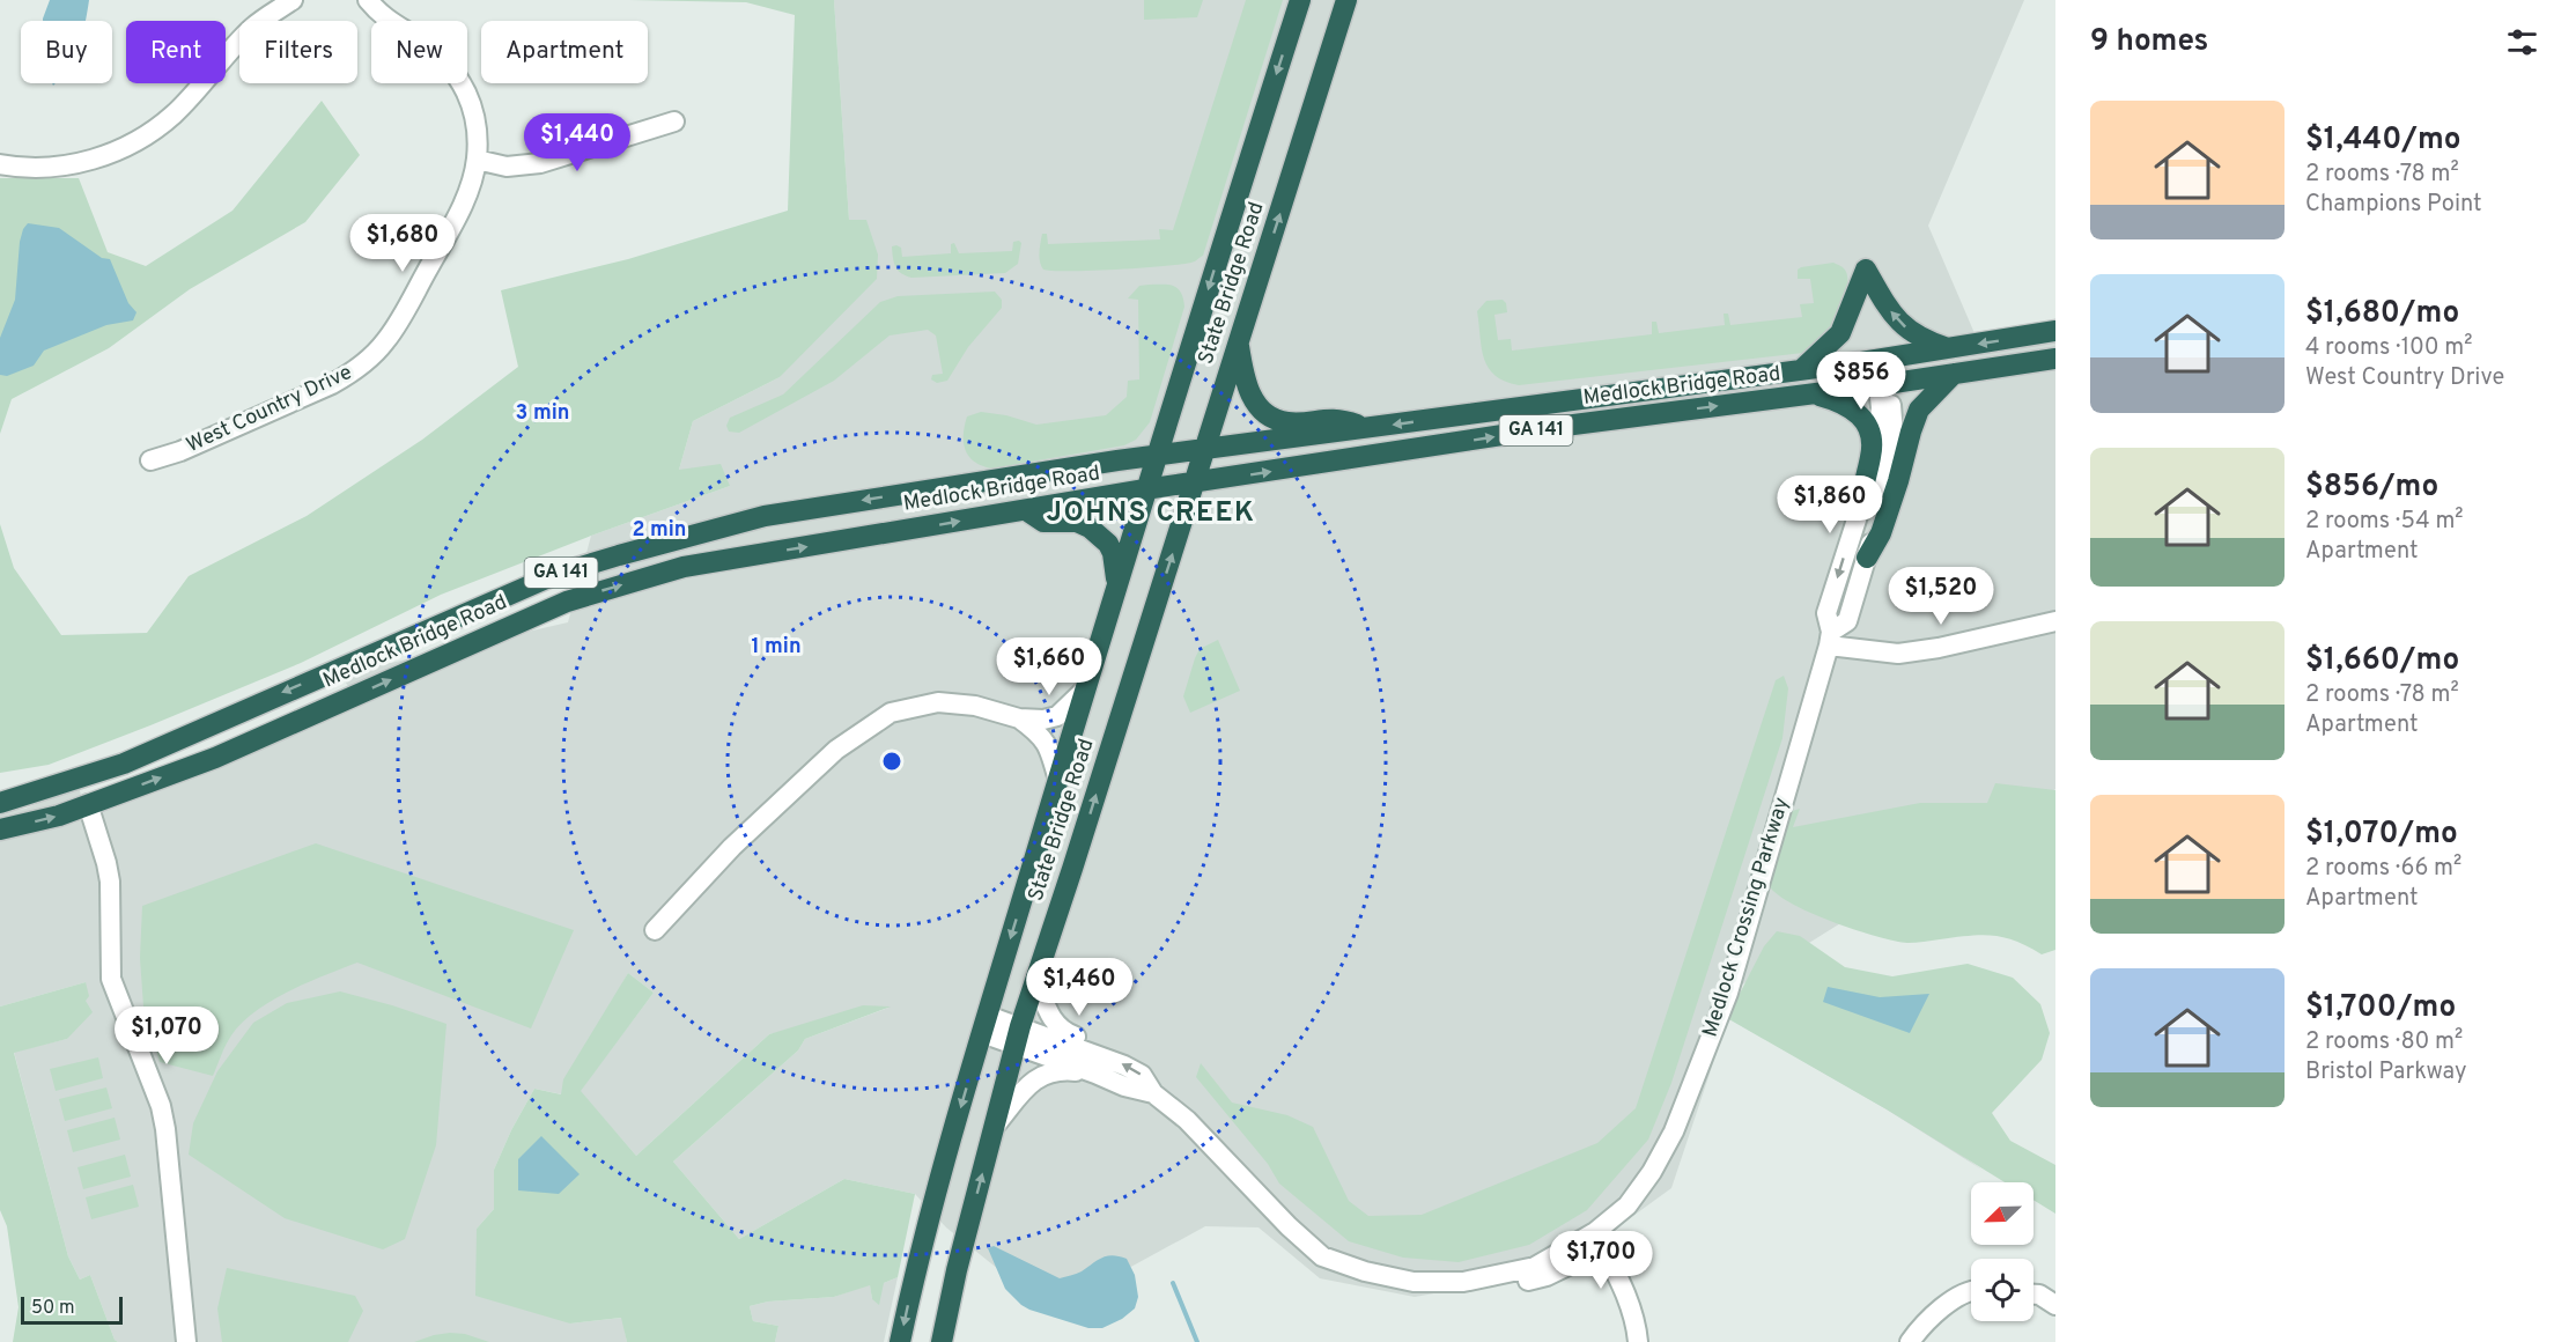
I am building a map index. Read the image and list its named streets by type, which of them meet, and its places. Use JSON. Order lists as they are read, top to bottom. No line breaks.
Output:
{"streets":{"highway":["State Bridge Road","Medlock Bridge Road","GA 141"],"street":["West Country Drive","Medlock Crossing Parkway"]},"crossings":[["State Bridge Road","Medlock Bridge Road"],["State Bridge Road","Medlock Crossing Parkway"],["Medlock Bridge Road","Medlock Crossing Parkway"]],"districts":["JOHNS CREEK"],"scale_bar":"50 m","north":"bottom left","page":{"heading":"9 homes","chip":["Buy","Rent","Filters","New","Apartment"],"list":[{"name":"$1,440/mo","note":"2 rooms · 78 m² · Champions Point"},{"name":"$1,680/mo","note":"4 rooms · 100 m² · West Country Drive"},{"name":"$856/mo","note":"2 rooms · 54 m² · Apartment"},{"name":"$1,660/mo","note":"2 rooms · 78 m² · Apartment"},{"name":"$1,070/mo","note":"2 rooms · 66 m² · Apartment"},{"name":"$1,700/mo","note":"2 rooms · 80 m² · Bristol Parkway"}],"price":["$1,440","$1,680","$856","$1,860","$1,520","$1,660","$1,460","$1,070","$1,700"],"scale":"50 m"},"rings":["3 min","2 min","1 min"]}
